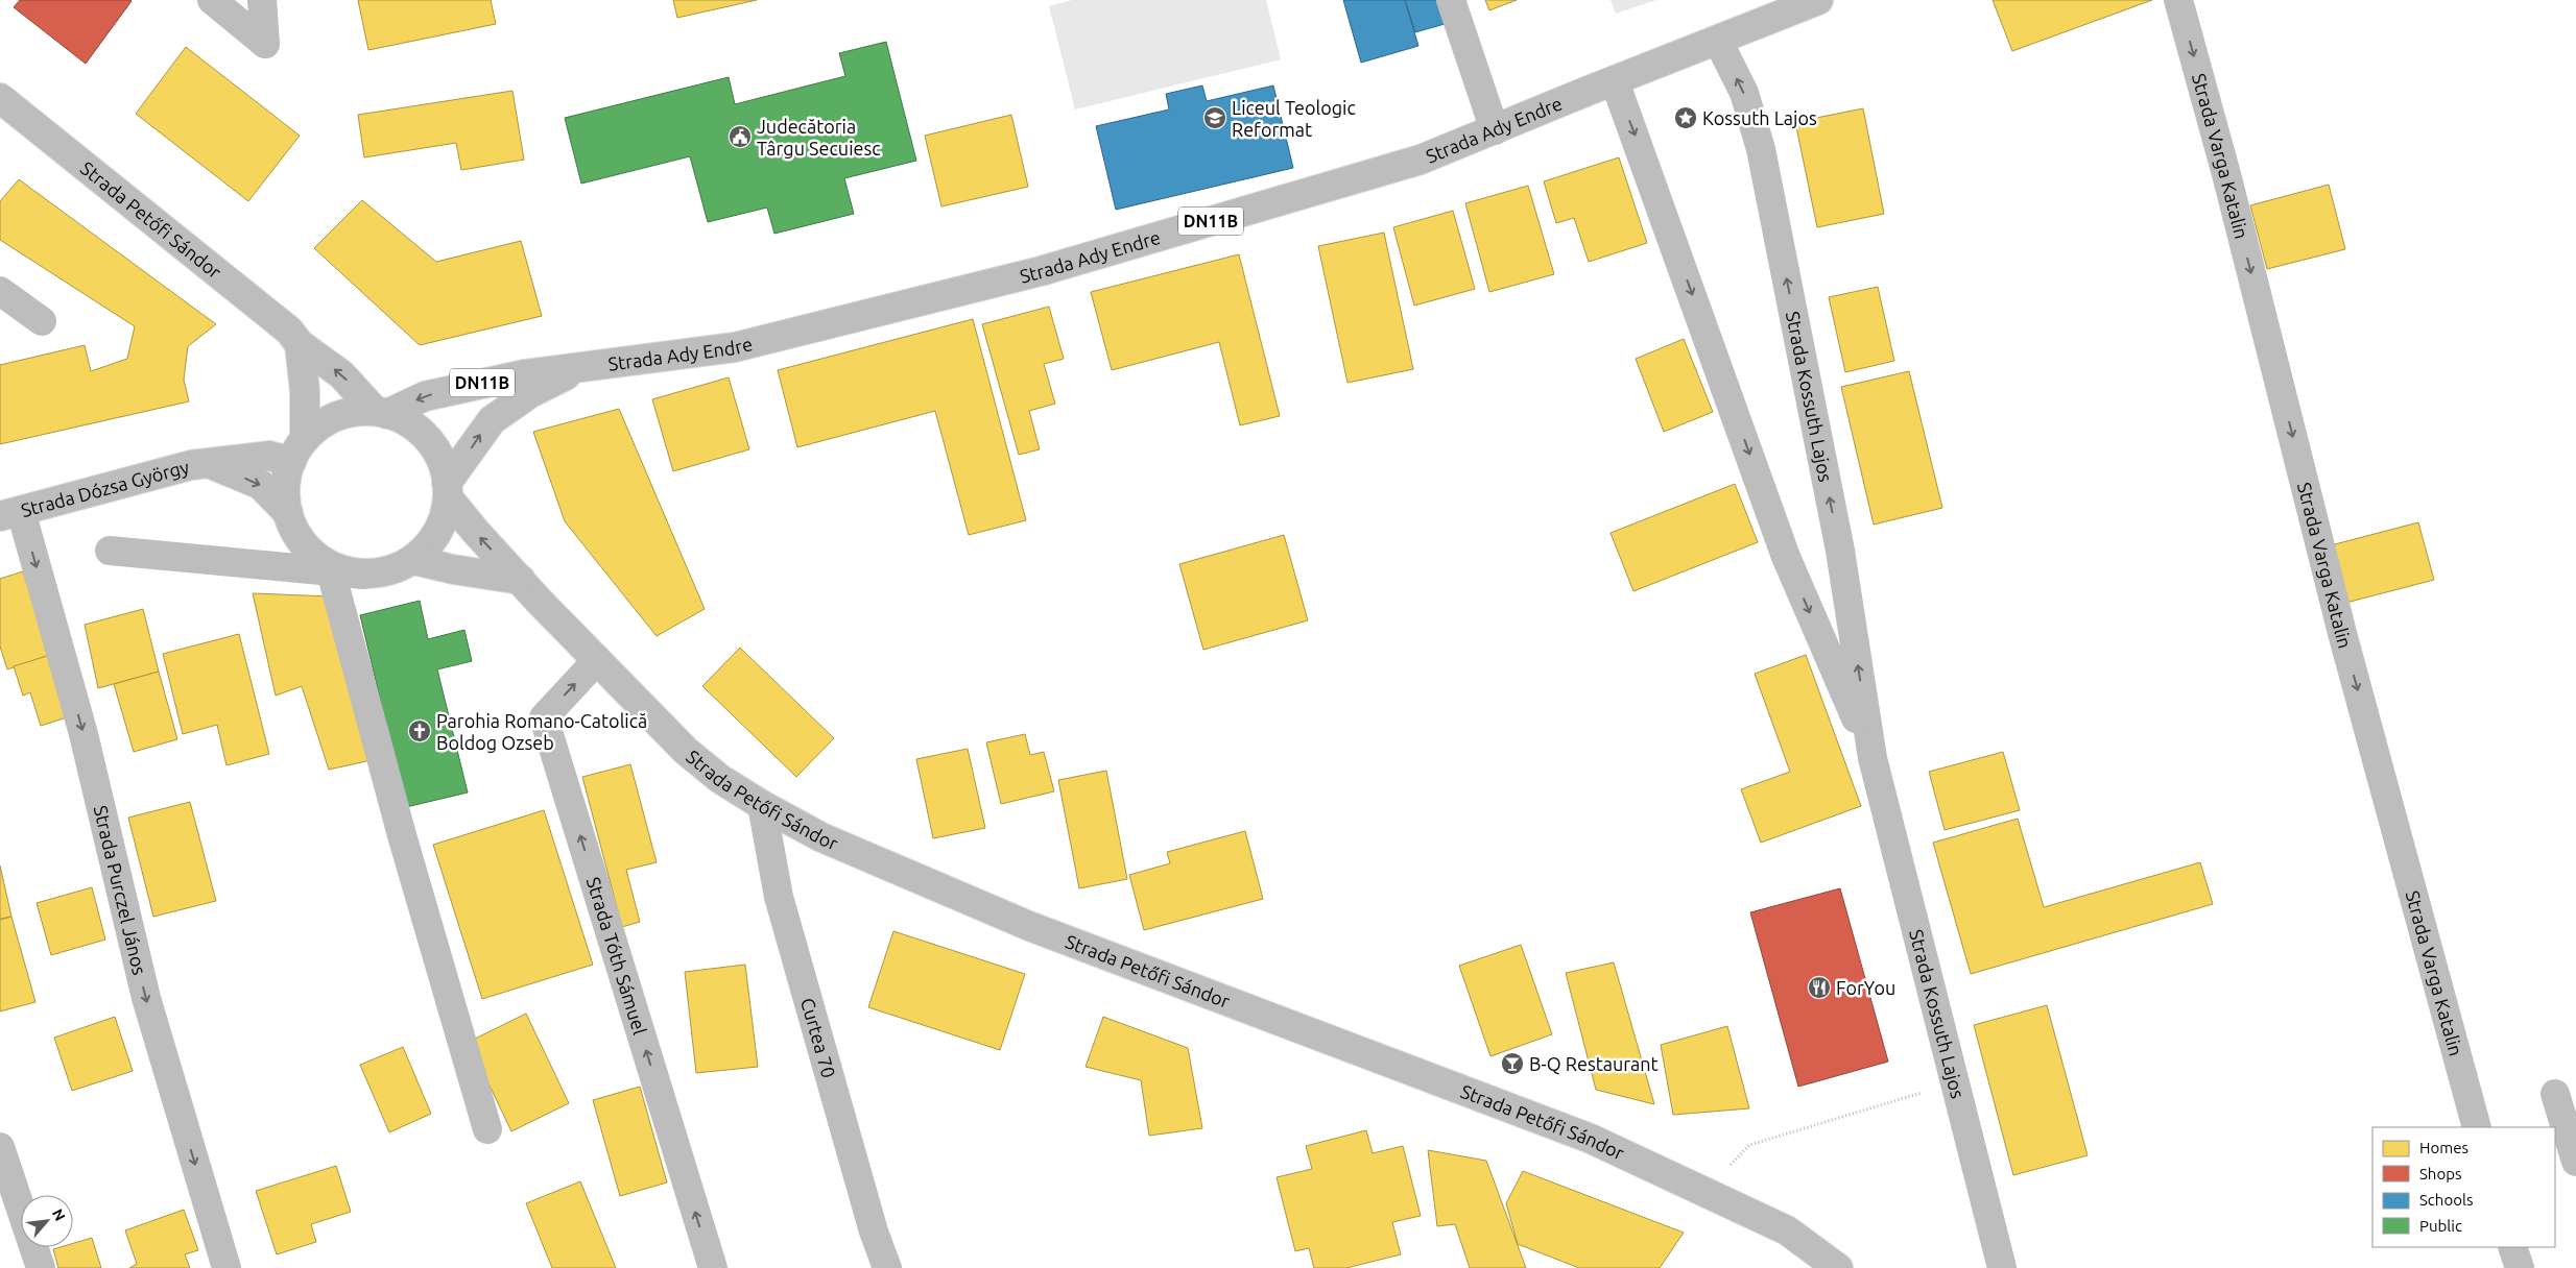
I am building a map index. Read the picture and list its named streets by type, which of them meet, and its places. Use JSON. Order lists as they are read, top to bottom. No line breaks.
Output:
{"streets":{"main road":["Strada Ady Endre","Strada Varga Katalin","Strada Petőfi Sándor","DN11B","Strada Kossuth Lajos","Strada Dózsa György","Strada Purczel János","Strada Tóth Sámuel","Curtea 70"]},"crossings":[["Strada Ady Endre","Strada Petőfi Sándor"],["Strada Ady Endre","Strada Kossuth Lajos"],["Strada Ady Endre","Strada Dózsa György"],["Strada Petőfi Sándor","Strada Dózsa György"],["Strada Petőfi Sándor","Strada Tóth Sámuel"],["Strada Petőfi Sándor","Curtea 70"],["Strada Dózsa György","Strada Purczel János"]],"one_way":["Strada Varga Katalin","Strada Purczel János"],"places":{"school or university":["Liceul Teologic Reformat"],"place":["Kossuth Lajos"],"public building":["Judecătoria Târgu Secuiesc"],"church":["Parohia Romano-Catolică Boldog Ozseb"],"restaurant":["ForYou"],"bar":["B-Q Restaurant"]},"legend":["Homes","Shops","Schools","Public"],"north":"top right"}
